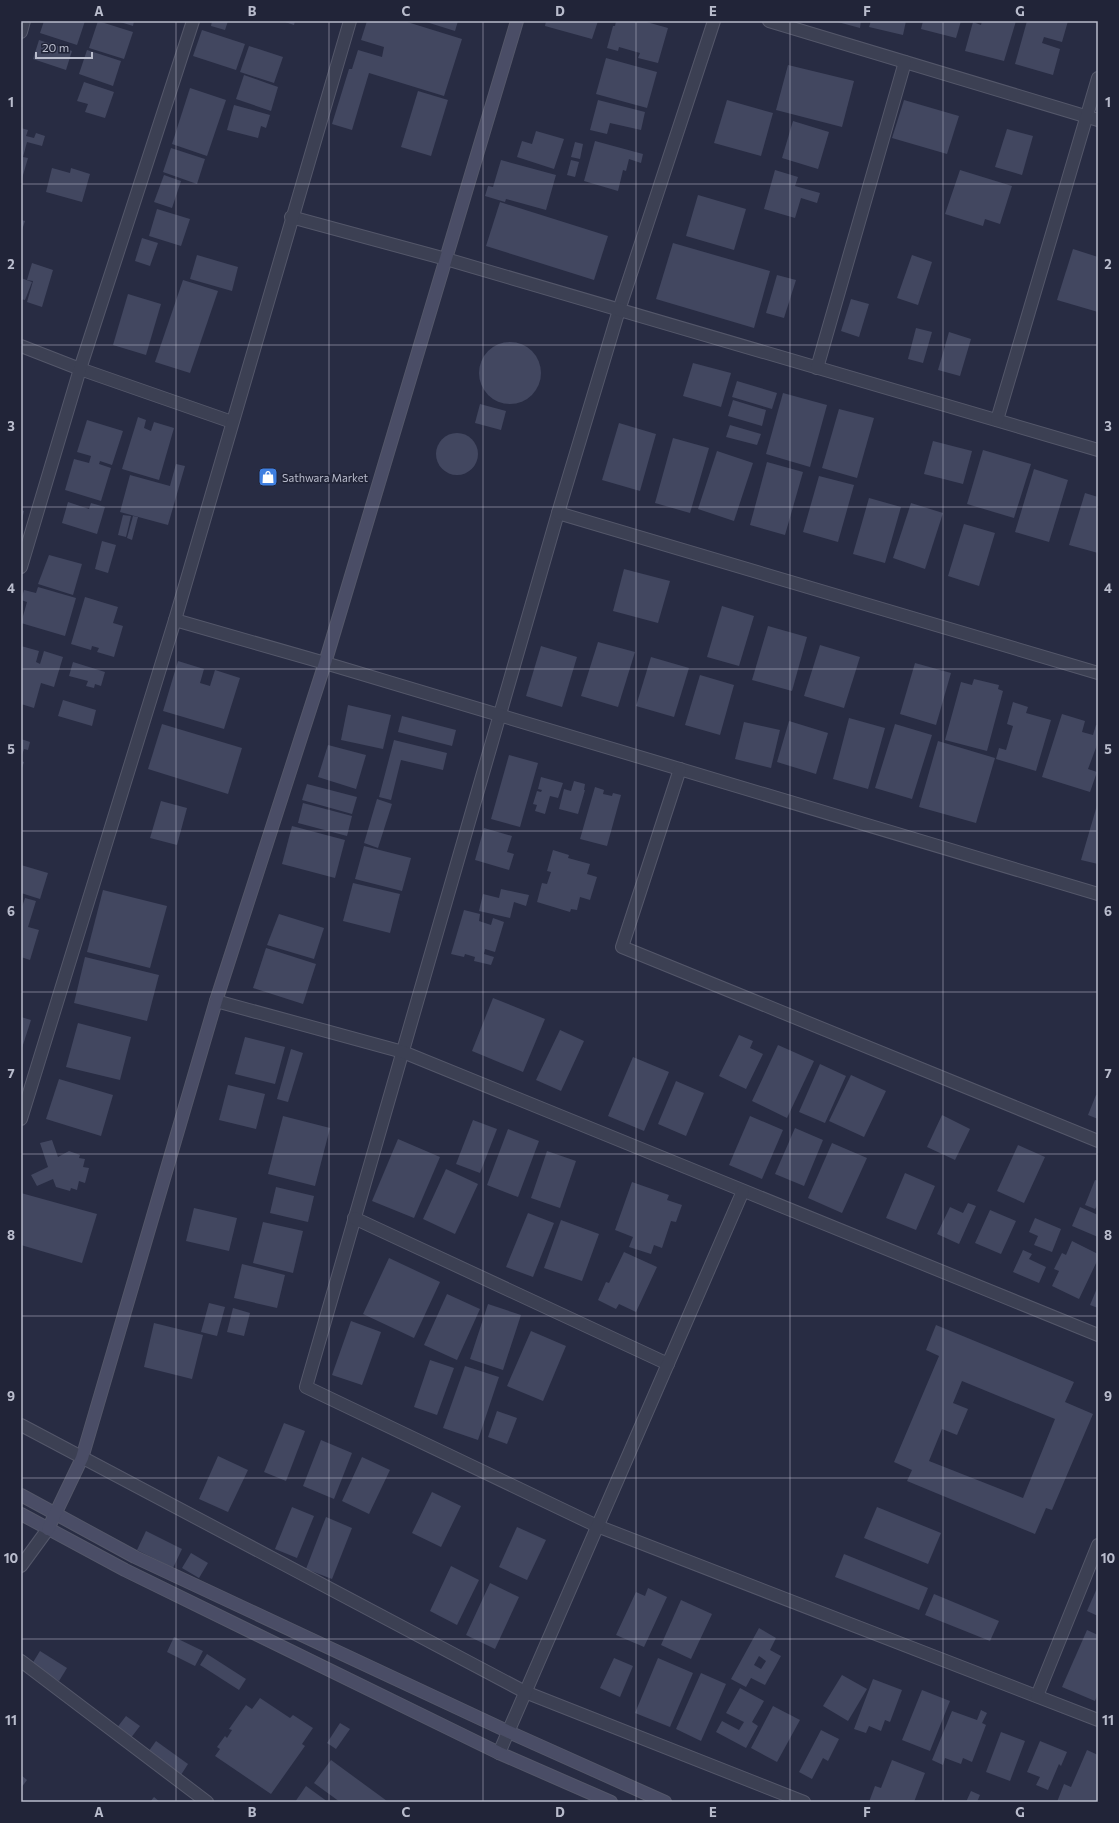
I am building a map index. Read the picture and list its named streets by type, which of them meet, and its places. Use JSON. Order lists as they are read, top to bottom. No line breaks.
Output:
{"places":{"shop":["Sathwara Market"]},"scale_bar":"20 m","grid":{"columns":["A","B","C","D","E","F","G"],"rows":["1","2","3","4","5","6","7","8","9","10","11"]}}
